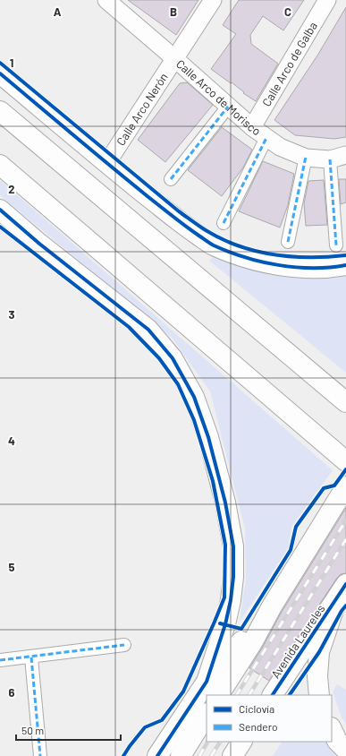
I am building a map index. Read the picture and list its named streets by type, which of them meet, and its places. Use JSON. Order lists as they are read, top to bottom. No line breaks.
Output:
{"streets":{"main road":["Avenida Laureles"],"street":["Calle Arco de Galba","Calle Arco de Morisco","Calle Arco Nerón"]},"crossings":[["Calle Arco de Galba","Calle Arco de Morisco"],["Calle Arco de Morisco","Calle Arco Nerón"]],"legend":["Ciclovía","Sendero"],"scale_bar":"50 m","grid":{"columns":["A","B","C"],"rows":["1","2","3","4","5","6"]}}
